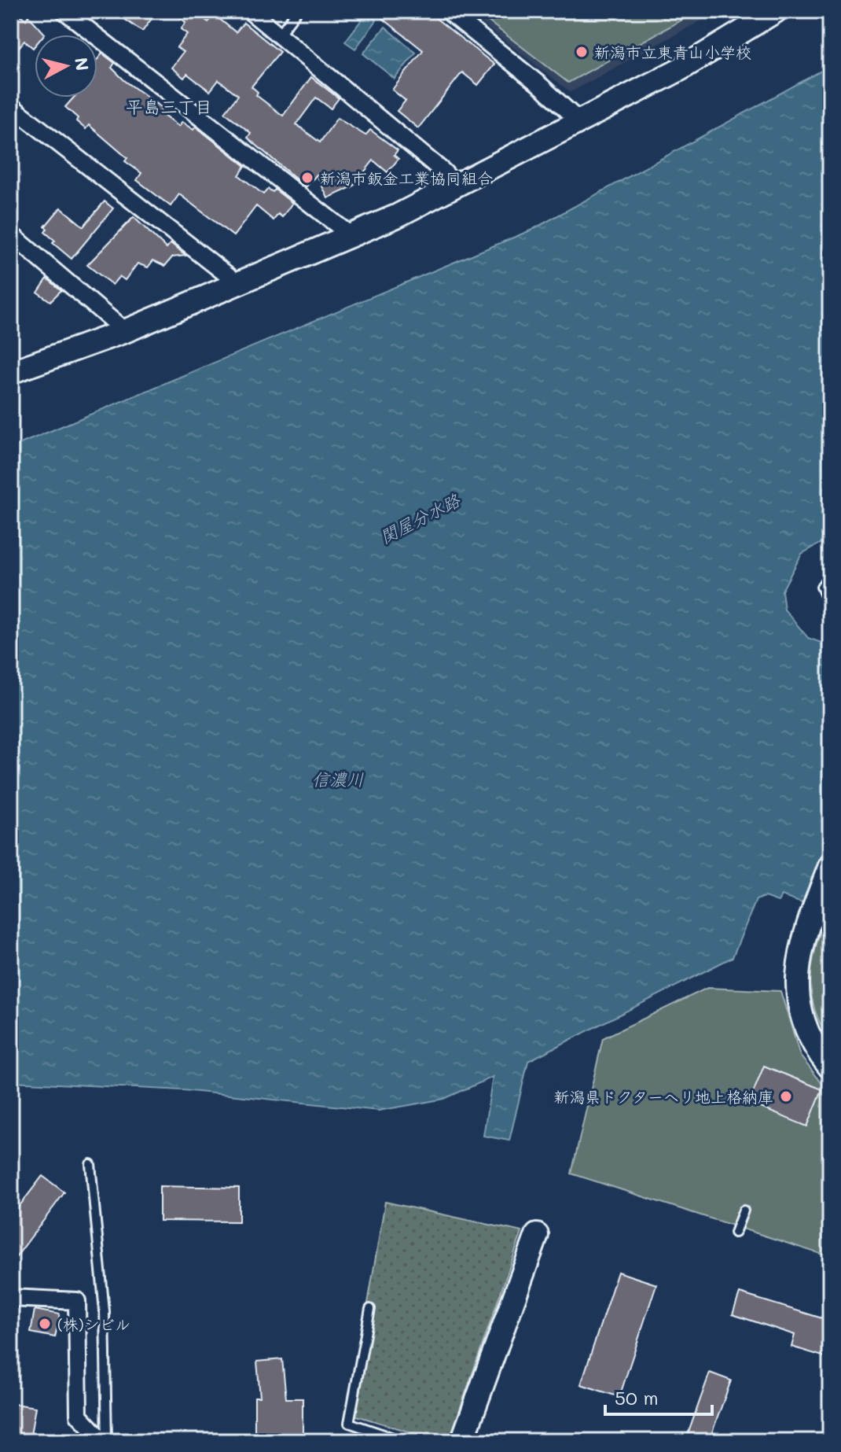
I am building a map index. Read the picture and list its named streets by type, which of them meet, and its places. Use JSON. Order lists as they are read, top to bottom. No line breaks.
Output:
{"districts":["平島三丁目"],"water":["関屋分水路","信濃川"],"places":["新潟市立東青山小学校","新潟市鈑金工業協同組合","新潟県ドクターヘリ地上格納庫","(株)シビル"],"scale_bar":"50 m","north":"right"}
